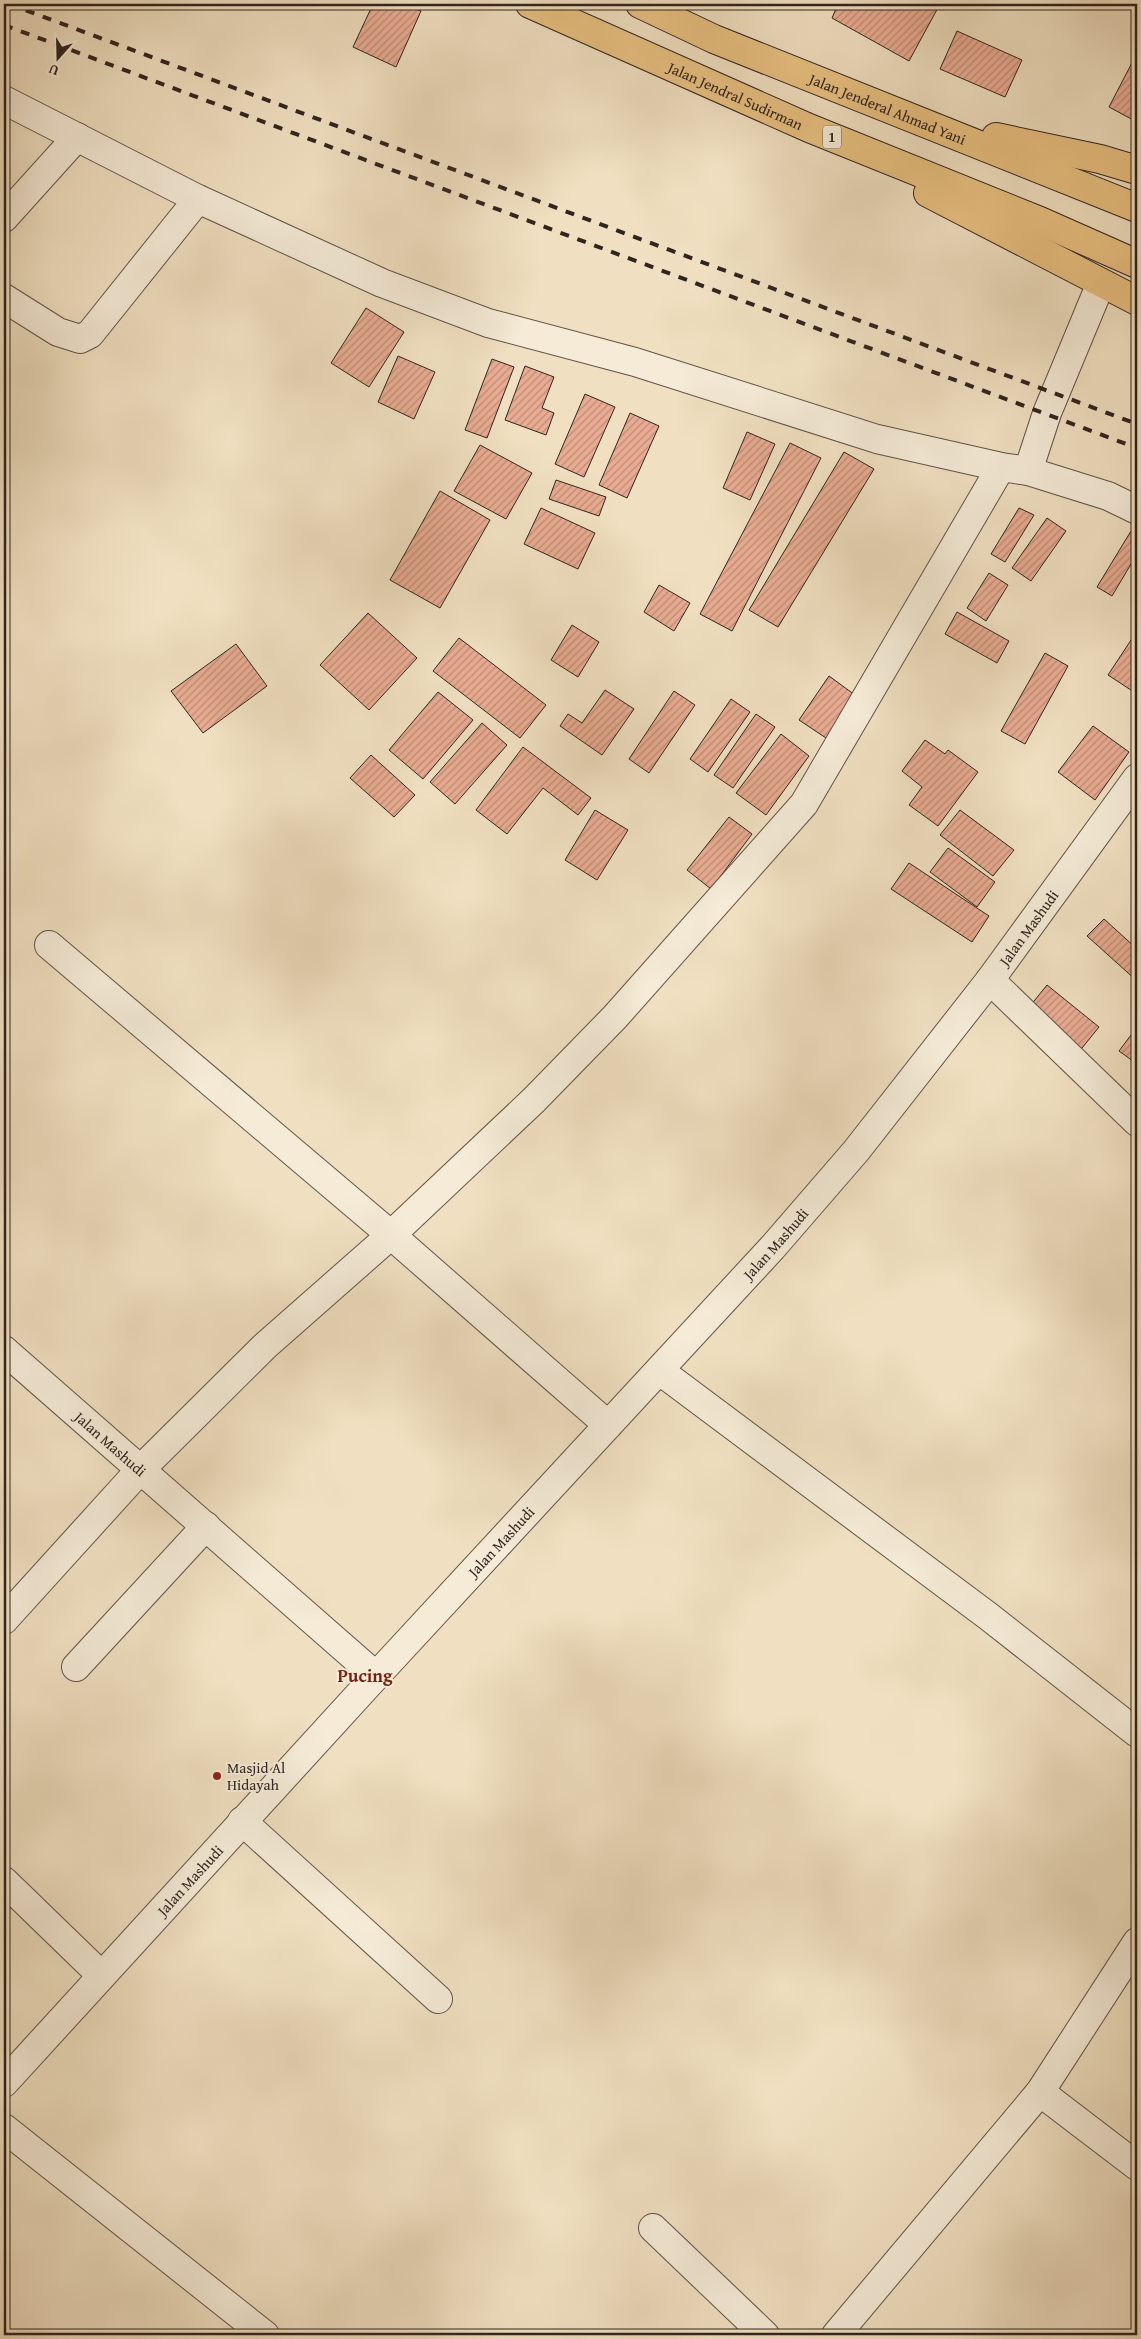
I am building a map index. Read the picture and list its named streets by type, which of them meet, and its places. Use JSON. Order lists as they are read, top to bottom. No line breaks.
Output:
{"streets":{"highway":["Jalan Jendral Sudirman","Jalan Jenderal Ahmad Yani","1"],"street":["Jalan Mashudi"]},"districts":["Pucing"],"places":["Masjid Al Hidayah"],"north":"bottom"}
